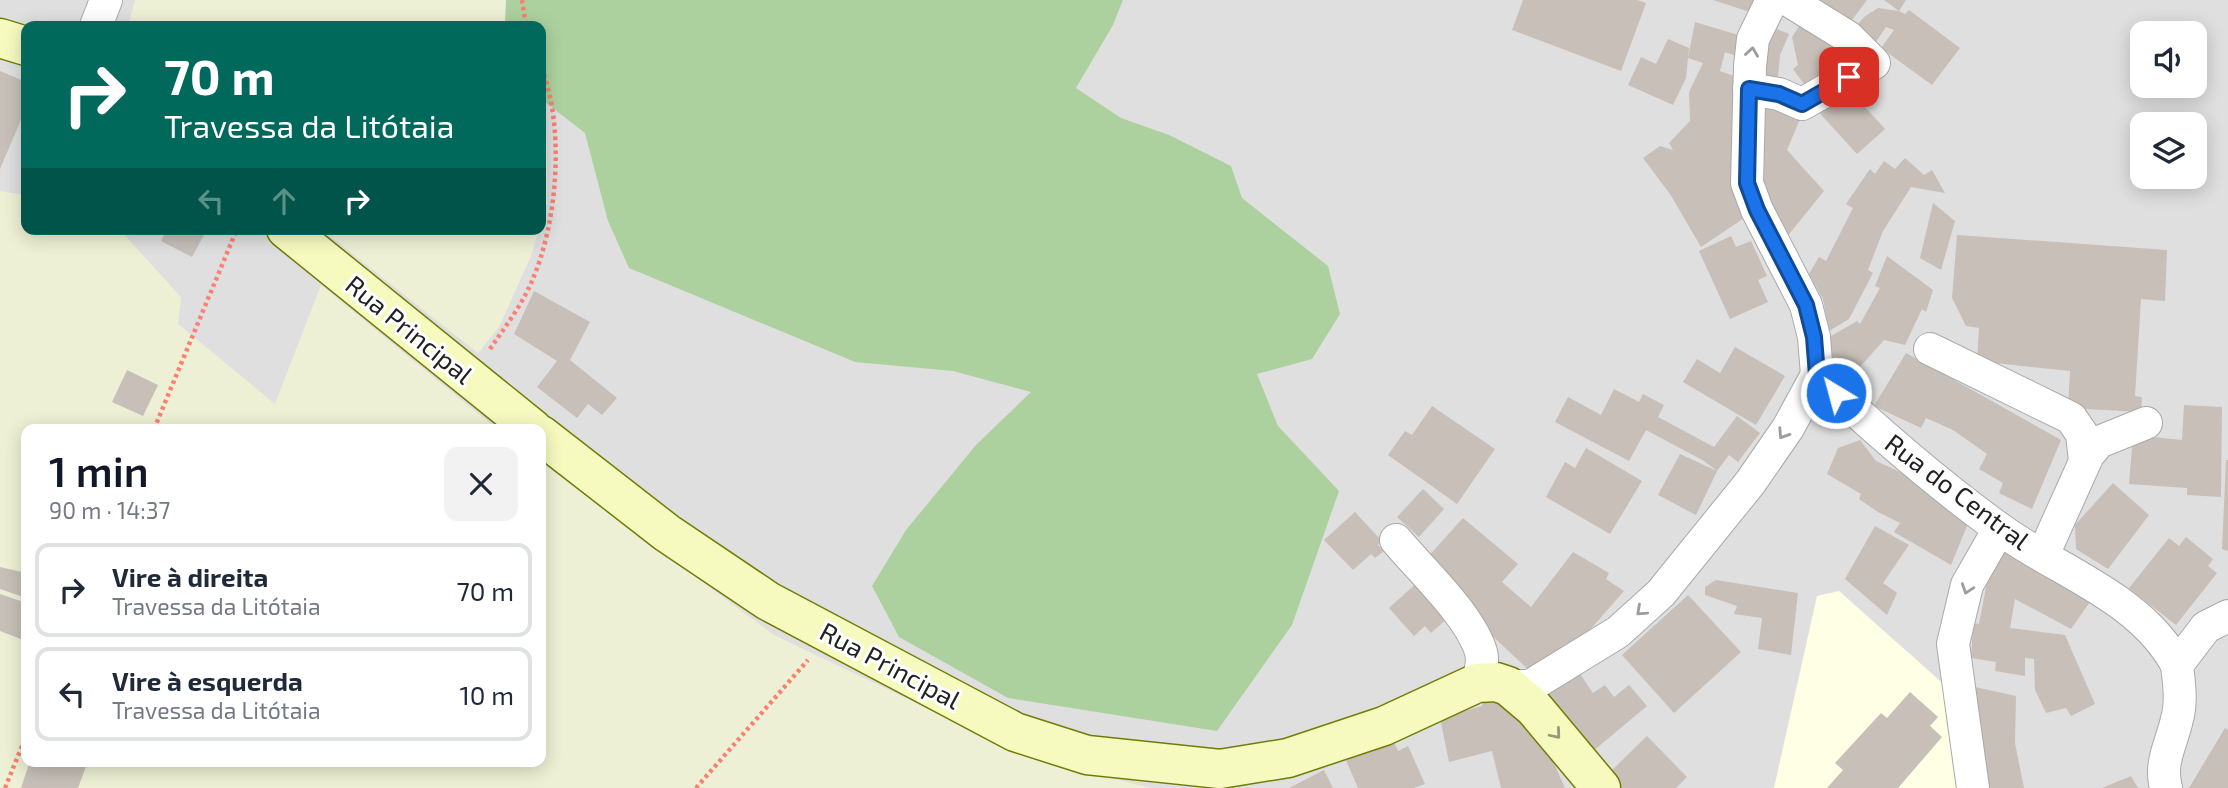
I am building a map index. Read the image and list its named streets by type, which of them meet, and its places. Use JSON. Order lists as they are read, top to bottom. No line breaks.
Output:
{"streets":{"street":["Rua Principal","Rua do Central"]},"page":{"turn":["70 m","Travessa da Litótaia"],"heading":["1 min","90 m · 14:37"],"list":[{"name":"Vire à direita","note":"Travessa da Litótaia","value":"70 m"},{"name":"Vire à esquerda","note":"Travessa da Litótaia","value":"10 m"}]}}
